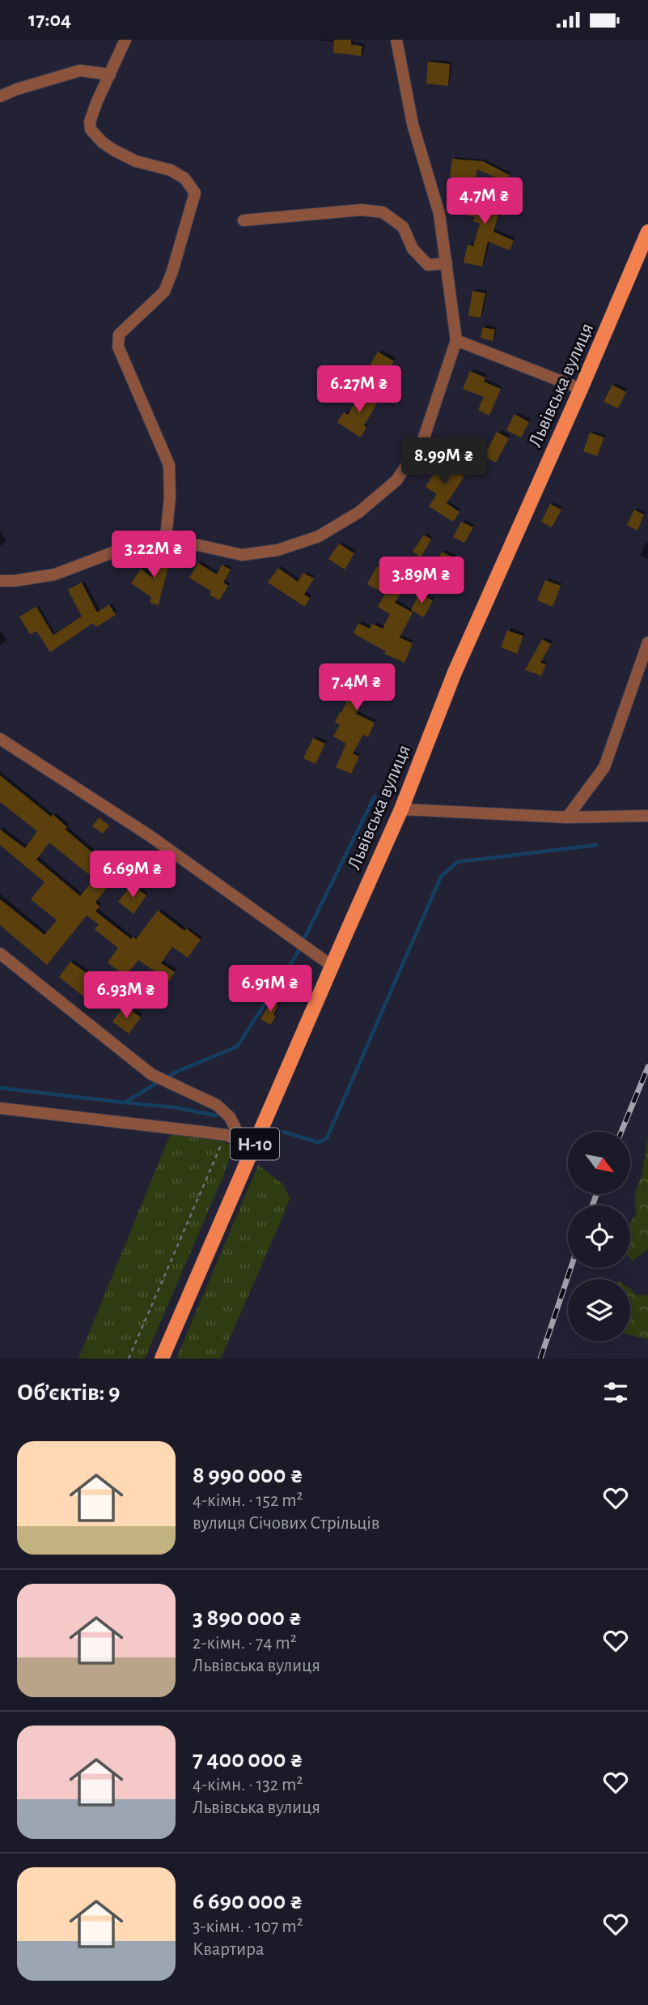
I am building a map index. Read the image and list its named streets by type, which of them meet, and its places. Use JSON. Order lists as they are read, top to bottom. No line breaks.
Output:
{"streets":{"main road":["Львівська вулиця","Н-10"]},"crossings":[["Львівська вулиця","Н-10"]],"north":"bottom right","page":{"status":"17:04","price":["4.7M ₴","6.27M ₴","8.99M ₴","3.22M ₴","3.89M ₴","7.4M ₴","6.69M ₴","6.91M ₴","6.93M ₴"],"heading":"Об’єктів: 9","list":[{"name":"8 990 000 ₴","note":"4-кімн. · 152 m² · вулиця Січових Стрільців"},{"name":"3 890 000 ₴","note":"2-кімн. · 74 m² · Львівська вулиця"},{"name":"7 400 000 ₴","note":"4-кімн. · 132 m² · Львівська вулиця"},{"name":"6 690 000 ₴","note":"3-кімн. · 107 m² · Квартира"}]}}
